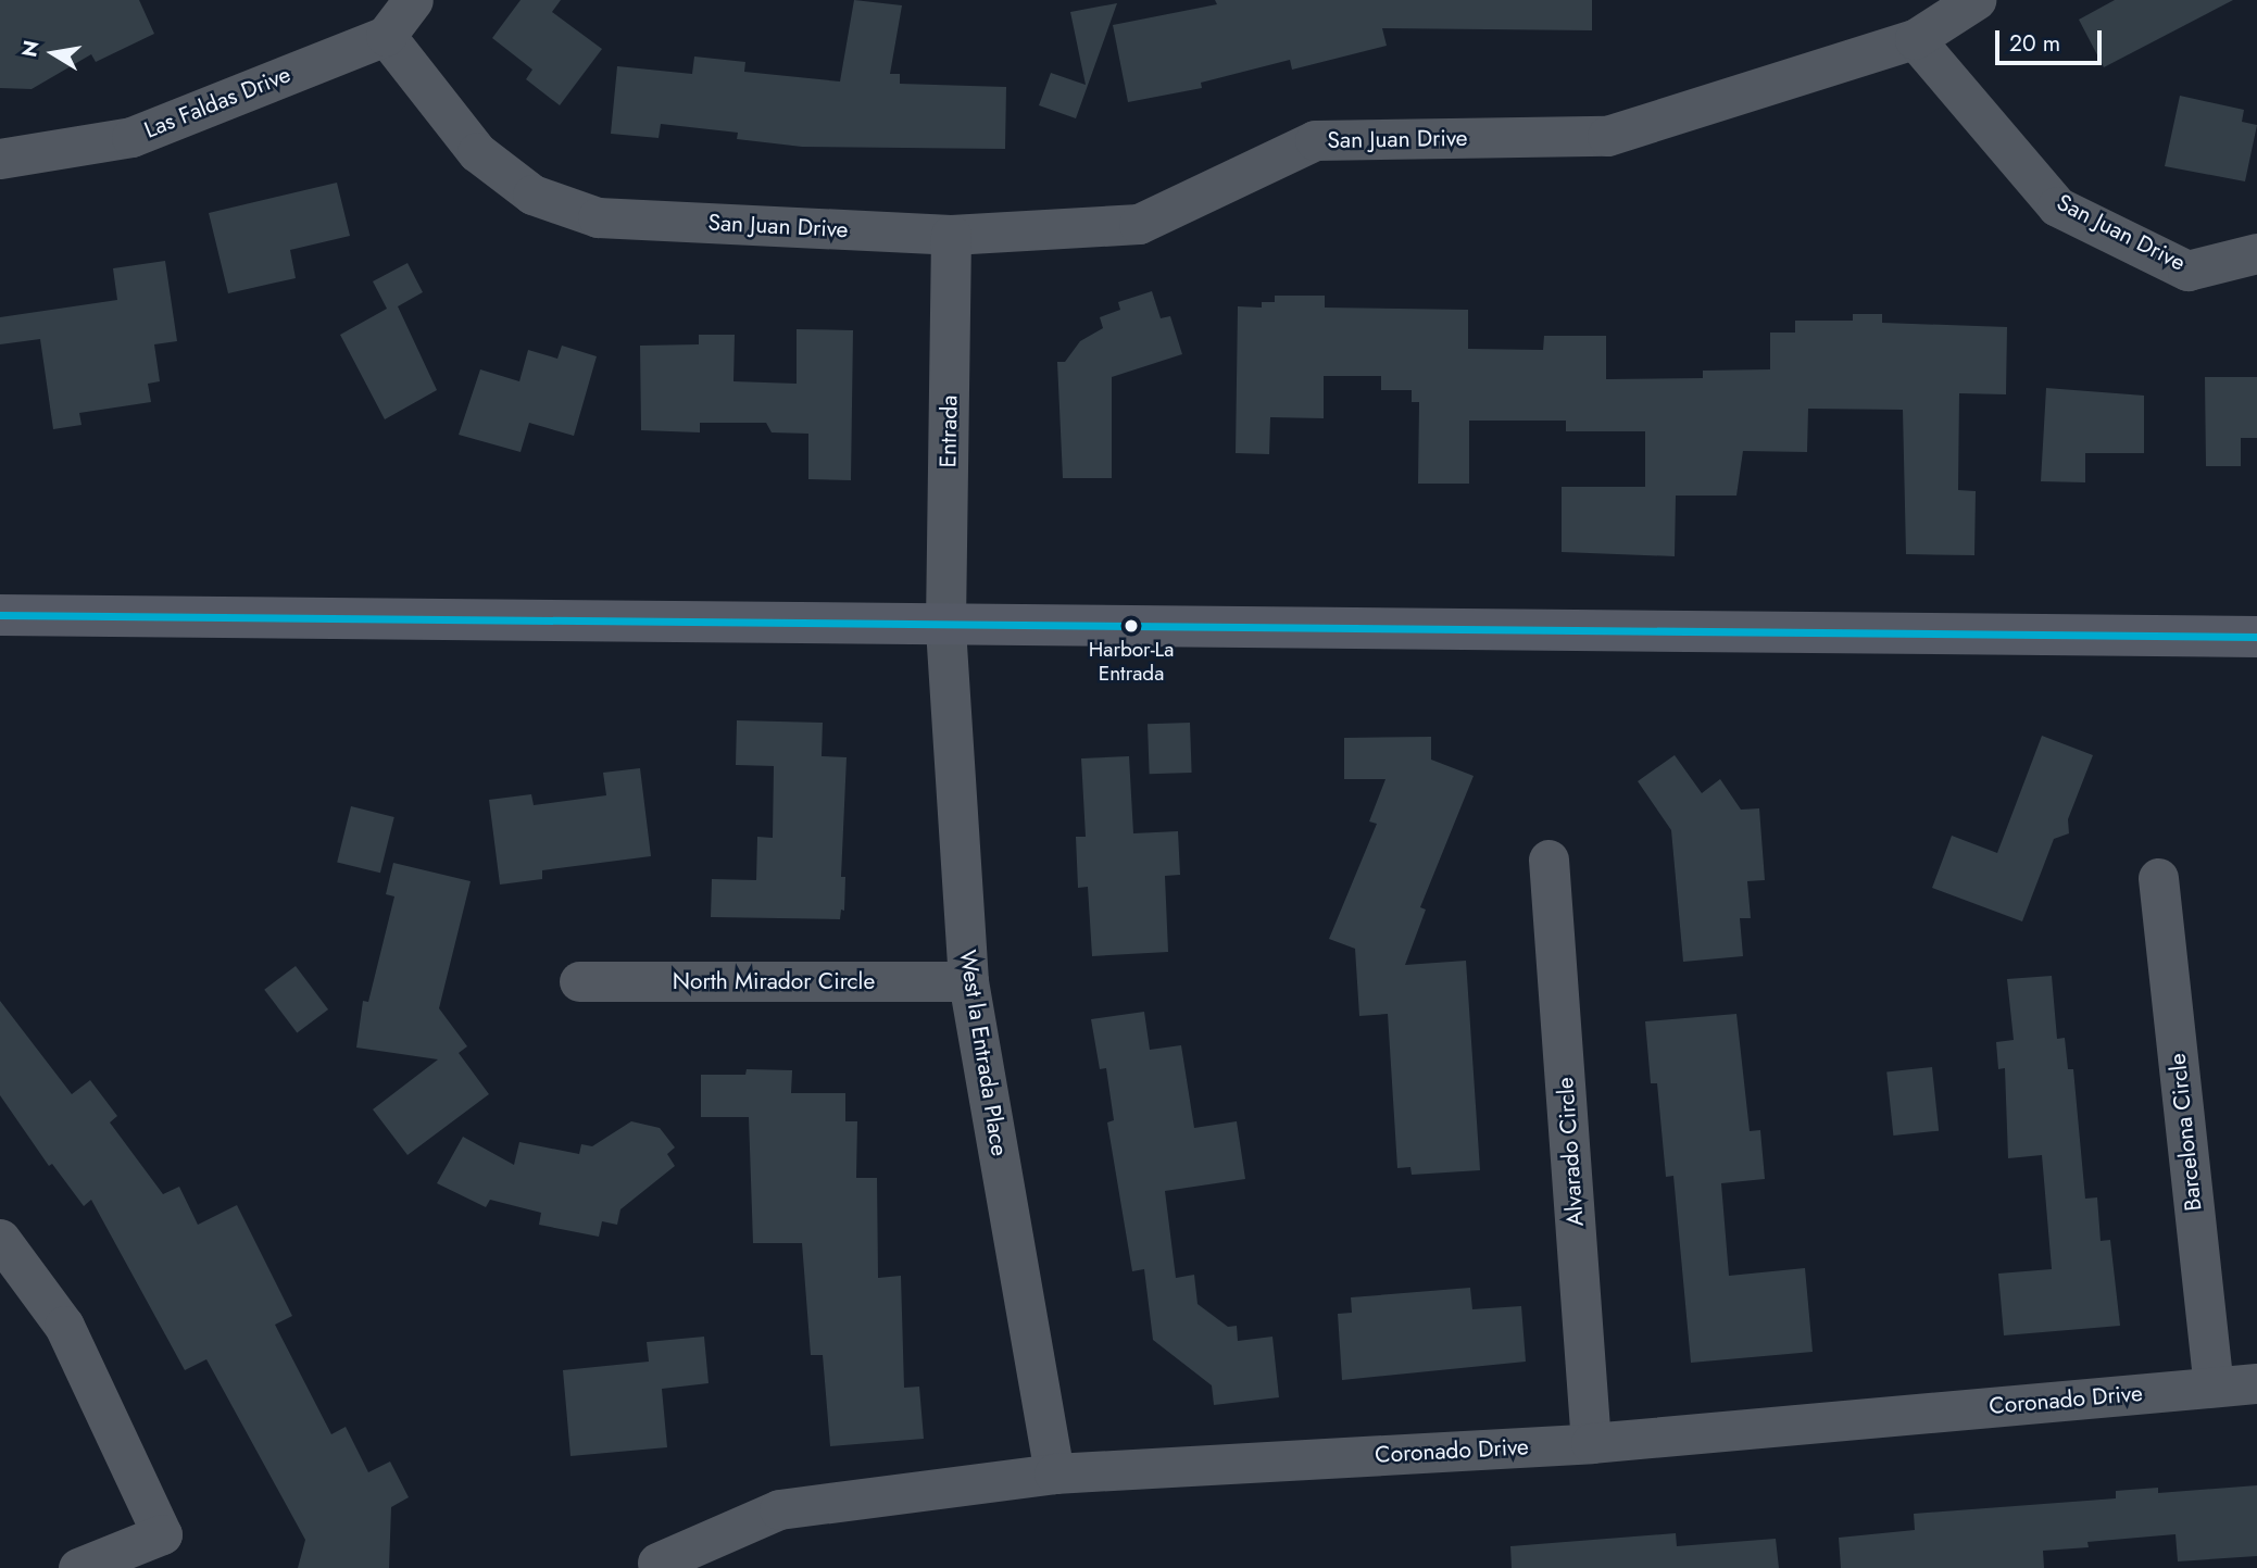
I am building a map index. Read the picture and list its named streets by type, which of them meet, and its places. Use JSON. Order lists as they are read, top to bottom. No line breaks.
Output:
{"streets":{"street":["Las Faldas Drive","San Juan Drive","Entrada","North Mirador Circle","West la Entrada Place","Barcelona Circle","Alvarado Circle","Coronado Drive"]},"crossings":[["Las Faldas Drive","San Juan Drive"],["San Juan Drive","Entrada"],["Entrada","West la Entrada Place"],["North Mirador Circle","West la Entrada Place"],["West la Entrada Place","Coronado Drive"],["Barcelona Circle","Coronado Drive"],["Alvarado Circle","Coronado Drive"]],"places":["Harbor-La Entrada"],"scale_bar":"20 m","north":"left"}
